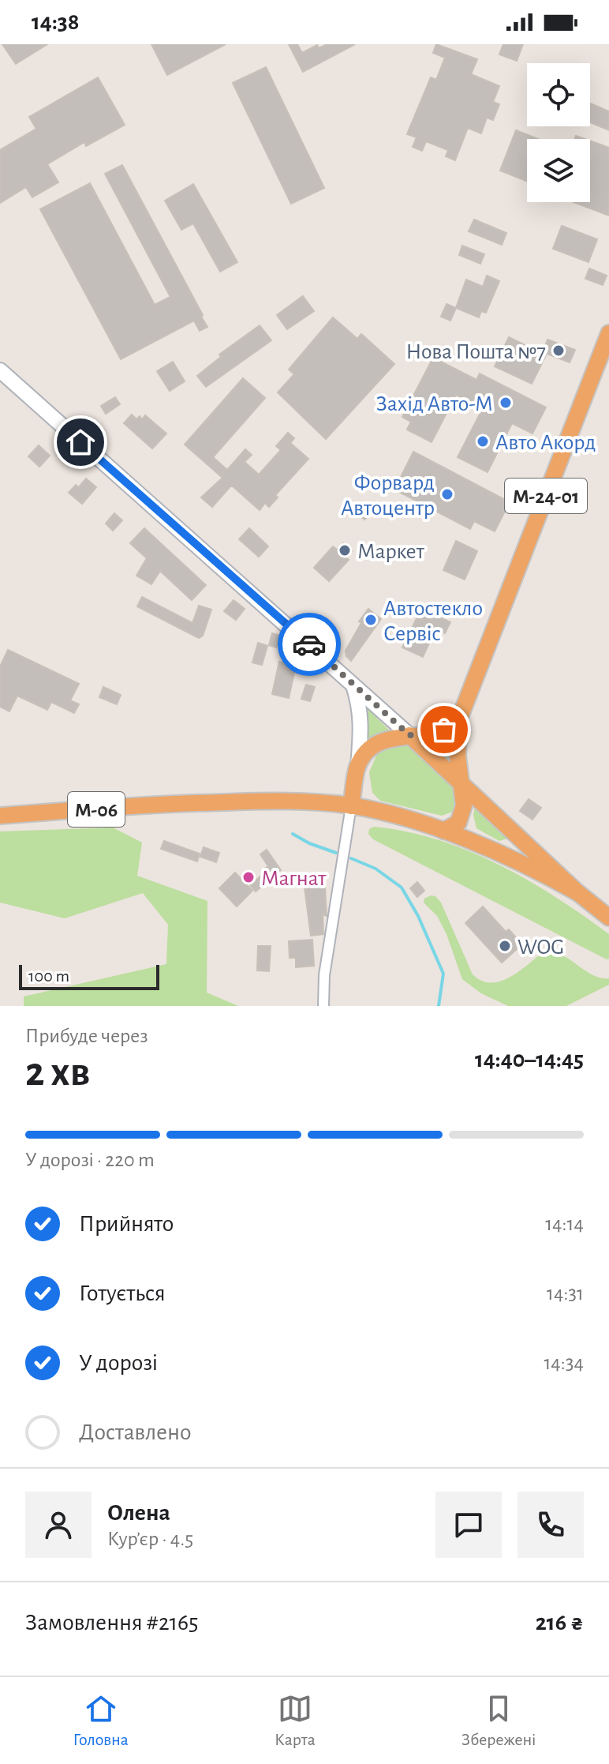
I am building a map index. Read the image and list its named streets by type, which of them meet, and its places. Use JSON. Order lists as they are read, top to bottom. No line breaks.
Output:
{"streets":{"highway":["М-24-01","М-06"]},"crossings":[["М-24-01","М-06"]],"places":["Нова Пошта №7","Захід Авто-М","Авто Акорд","Форвард Автоцентр","Маркет","Автостекло Сервіс","Магнат","WOG"],"scale_bar":"100 m","page":{"status":"14:38","scale":"100 m","heading":["2 хв","Прибуде через","14:40–14:45"],"panel":["Олена","Кур’єр · 4.5","Замовлення #2165","216 ₴"],"bar":"У дорозі · 220 m","list":[["Прийнято","14:14"],["Готується","14:31"],["У дорозі","14:34"],"Доставлено"],"tabs":["Головна","Карта","Збережені"]}}
